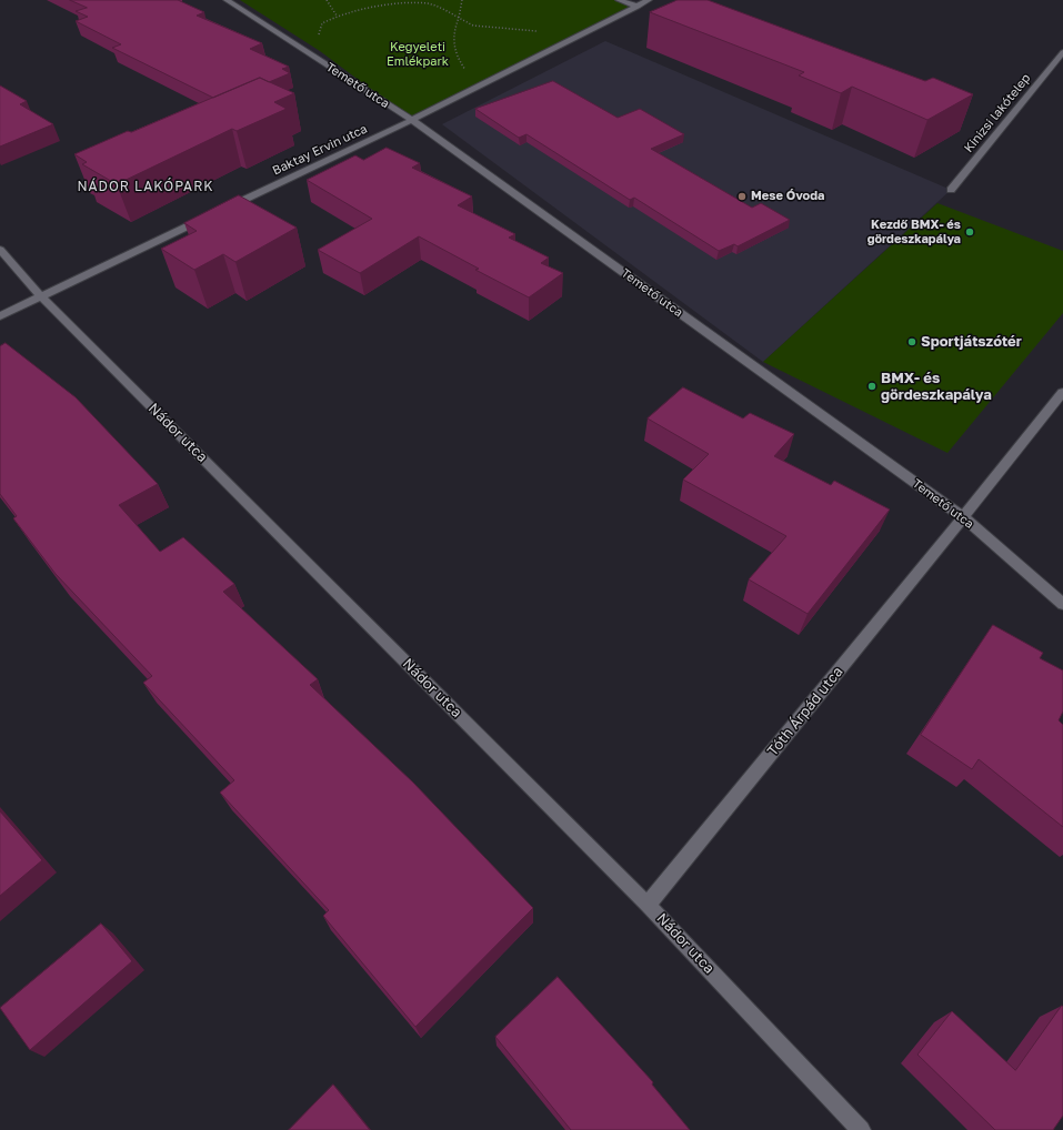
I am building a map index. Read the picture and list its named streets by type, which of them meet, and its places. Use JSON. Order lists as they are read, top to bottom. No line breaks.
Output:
{"streets":{"street":["Temető utca","Kinizsi lakótelep","Baktay Ervin utca","Nádor utca","Tóth Árpád utca"]},"crossings":[["Temető utca","Baktay Ervin utca"],["Temető utca","Tóth Árpád utca"],["Nádor utca","Tóth Árpád utca"]],"districts":["NÁDOR LAKÓPARK"],"parks":["Kegyeleti Emlékpark"],"places":["Mese Óvoda","Kezdő BMX- és gördeszkapálya","Sportjátszótér","BMX- és gördeszkapálya"]}
